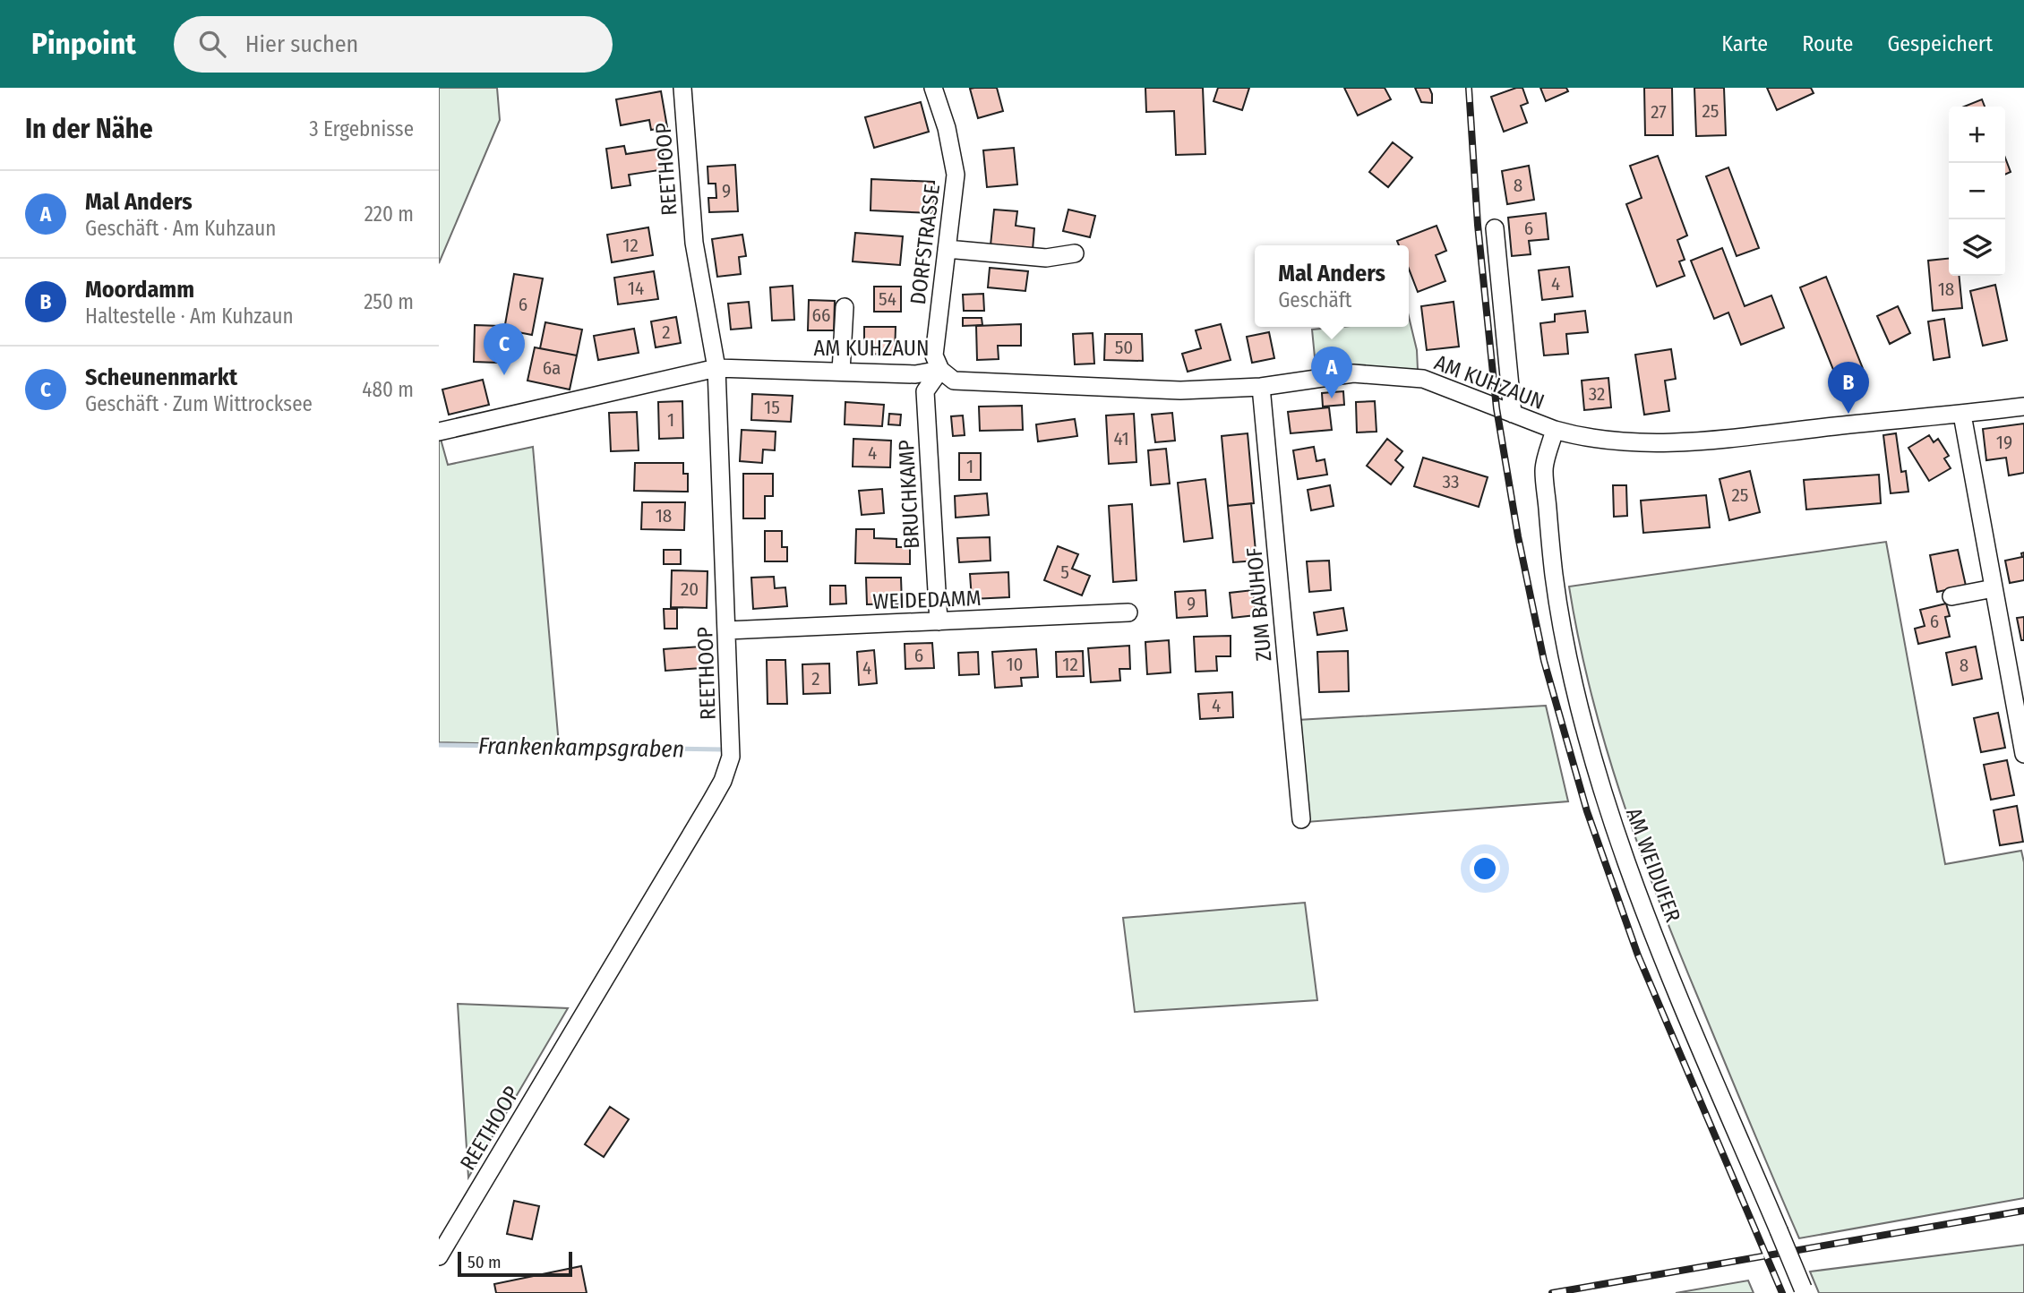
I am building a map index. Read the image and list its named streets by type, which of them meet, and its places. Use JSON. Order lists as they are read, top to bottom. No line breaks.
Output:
{"streets":{"street":["REETHOOP","DORFSTRASSE","AM KUHZAUN","BRUCHKAMP","WEIDEDAMM","ZUM BAUHOF","AM WEIDUFER"]},"crossings":[["REETHOOP","AM KUHZAUN"],["REETHOOP","WEIDEDAMM"],["DORFSTRASSE","AM KUHZAUN"],["DORFSTRASSE","BRUCHKAMP"],["AM KUHZAUN","BRUCHKAMP"],["AM KUHZAUN","ZUM BAUHOF"],["AM KUHZAUN","AM WEIDUFER"],["BRUCHKAMP","WEIDEDAMM"]],"water":["Frankenkampsgraben"],"house_numbers":["25","27","8","9","6","12","4","14","18","54","6","66","2","50","6a","32","15","1","41","19","4","1","33","25","18","5","20","9","6","6","10","12","8","4","2","4"],"scale_bar":"50 m","page":{"header":"Pinpoint","search":"Hier suchen","nav":["Karte","Route","Gespeichert"],"heading":["In der Nähe","3 Ergebnisse"],"map_buttons":["+","−"],"list":[{"mark":"A","name":"Mal Anders","note":"Geschäft · Am Kuhzaun","value":"220 m"},{"mark":"B","name":"Moordamm","note":"Haltestelle · Am Kuhzaun","value":"250 m"},{"mark":"C","name":"Scheunenmarkt","note":"Geschäft · Zum Wittrocksee","value":"480 m"}],"popup":["Mal Anders","Geschäft"],"pins":["C","A","B"],"scale":"50 m"}}
